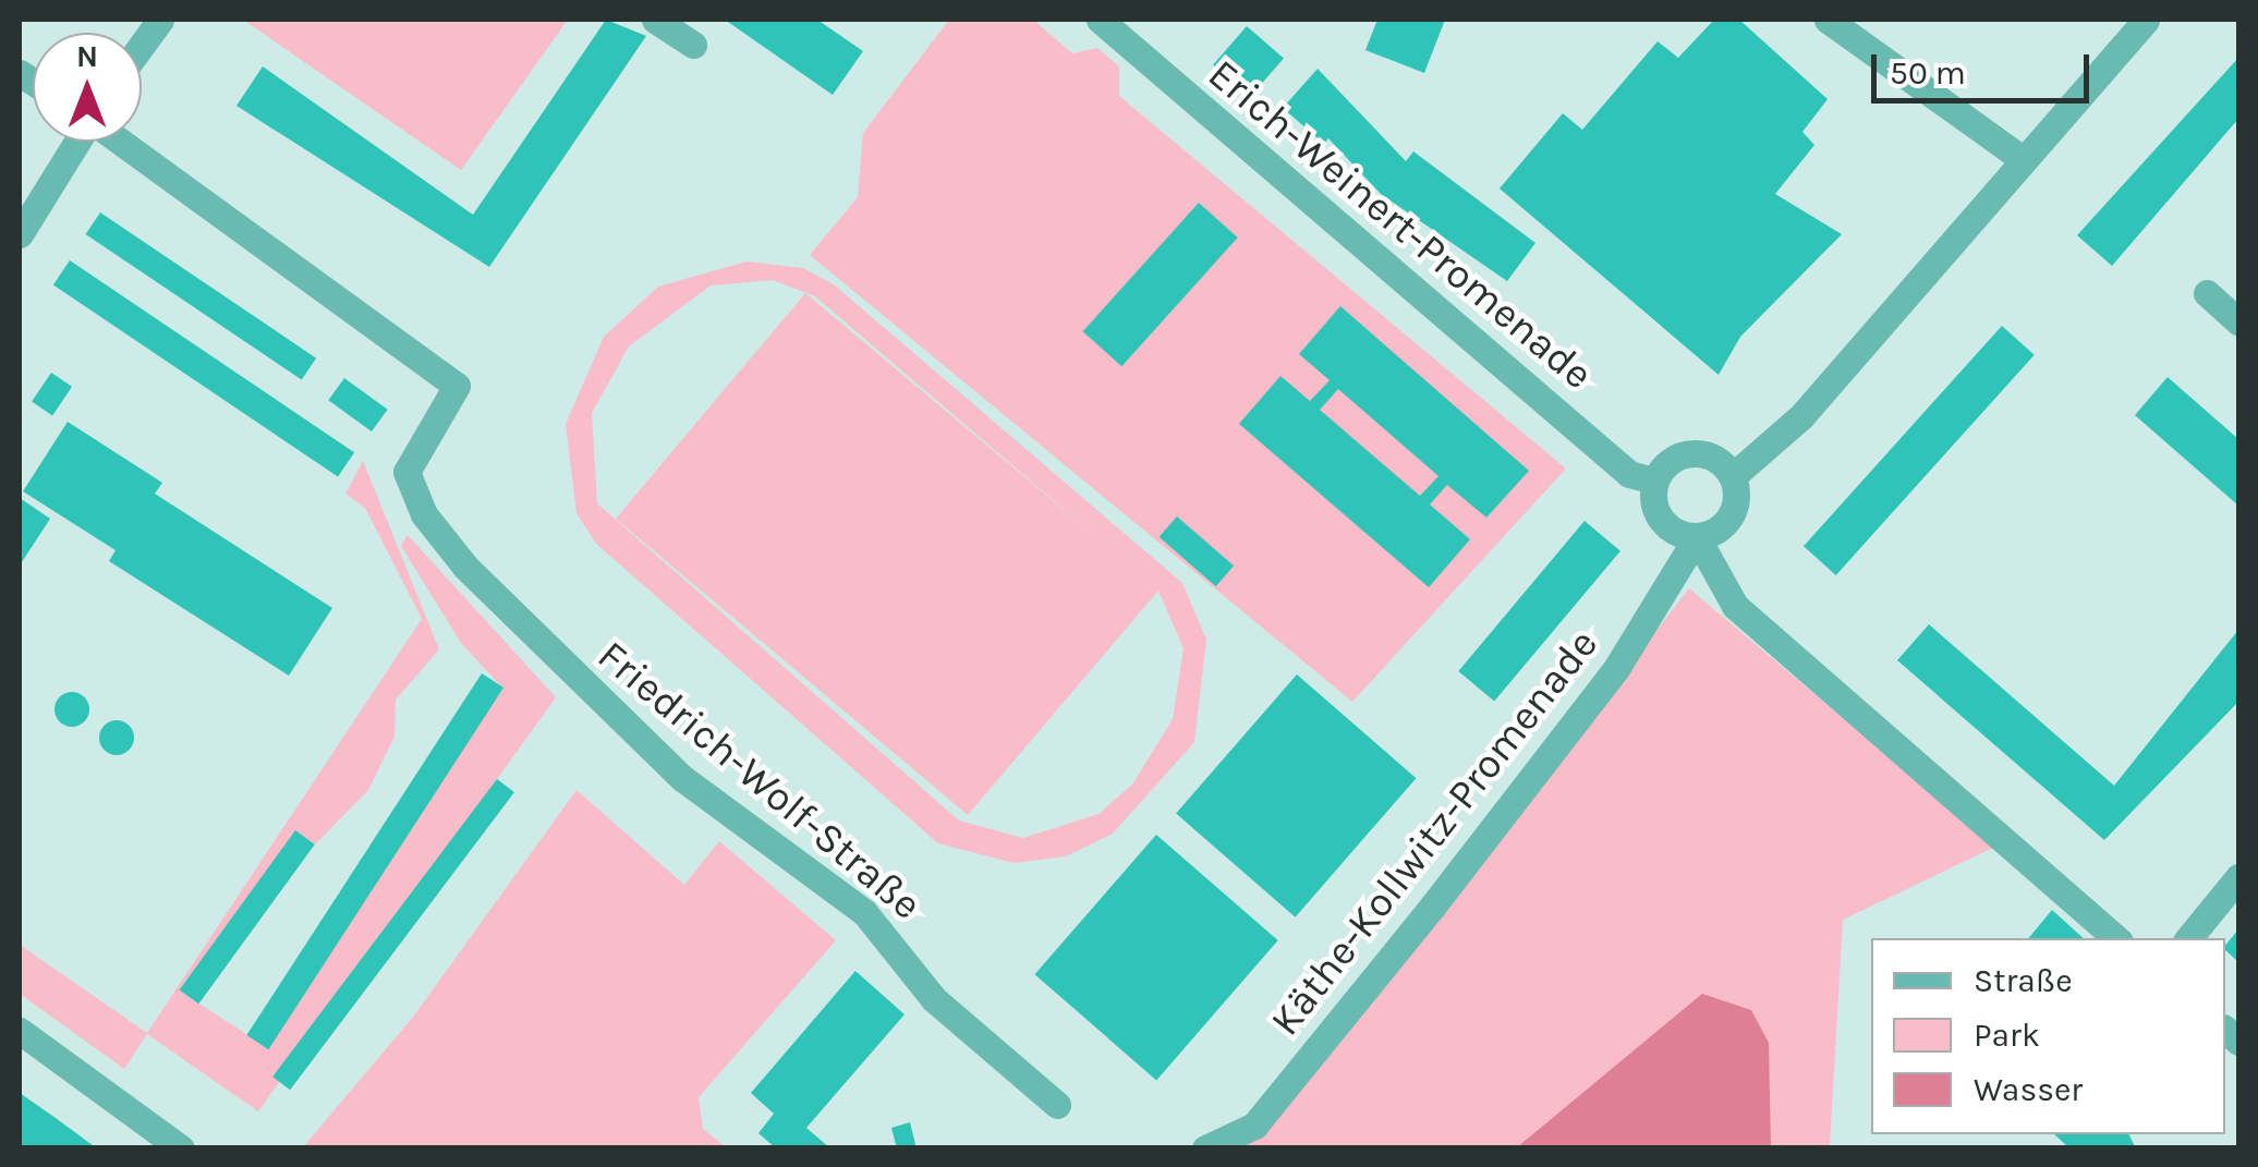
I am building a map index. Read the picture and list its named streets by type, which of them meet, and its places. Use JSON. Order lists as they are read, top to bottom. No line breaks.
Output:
{"streets":{"street":["Erich-Weinert-Promenade","Friedrich-Wolf-Straße","Käthe-Kollwitz-Promenade"]},"crossings":[["Erich-Weinert-Promenade","Käthe-Kollwitz-Promenade"]],"legend":["Straße","Park","Wasser"],"scale_bar":"50 m","north":"top"}
